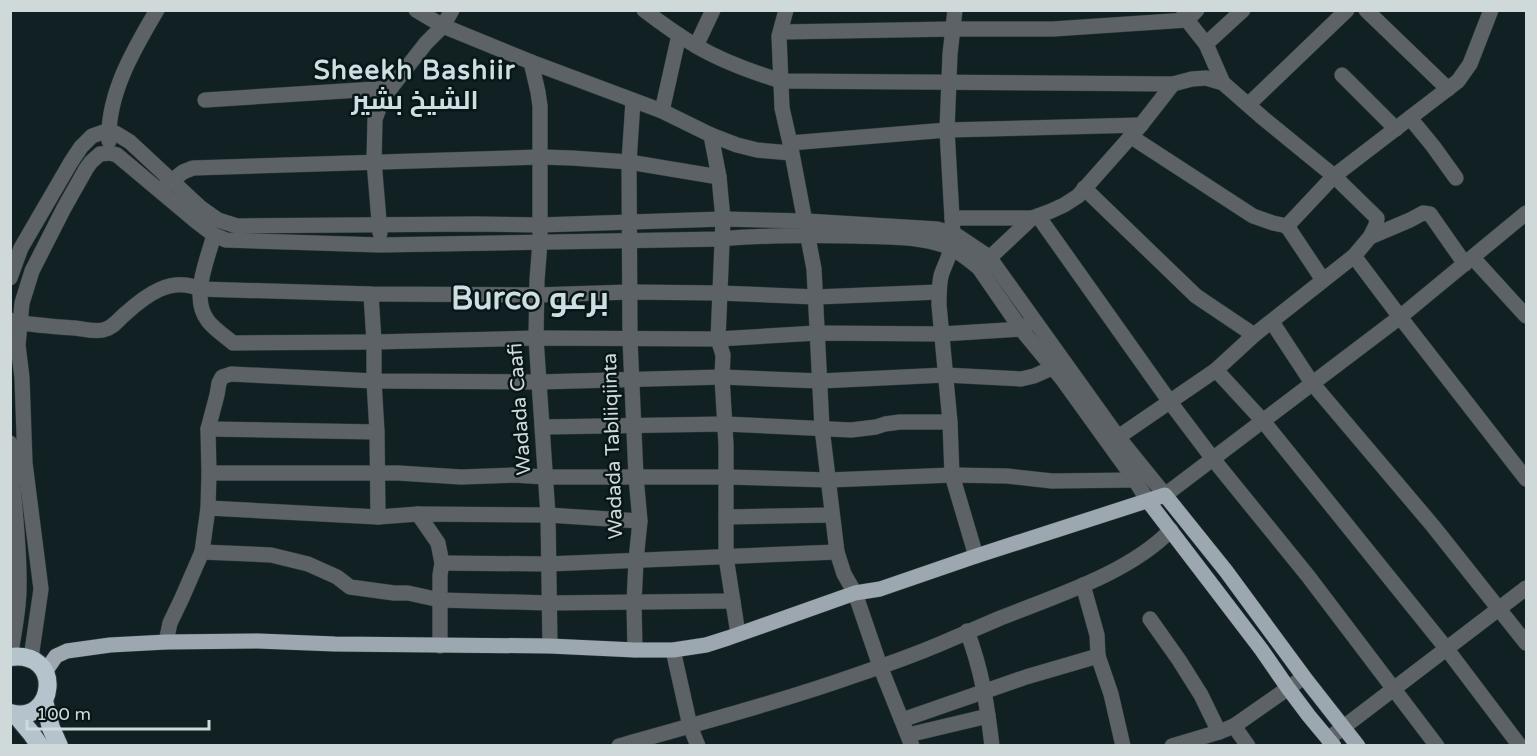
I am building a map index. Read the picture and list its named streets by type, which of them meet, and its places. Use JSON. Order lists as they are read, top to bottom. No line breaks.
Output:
{"streets":{"street":["Wadada Caafi","Wadada Tabliiqiinta"]},"districts":["Sheekh Bashiir الشيخ بشير","Burco برعو"],"scale_bar":"100 m"}
